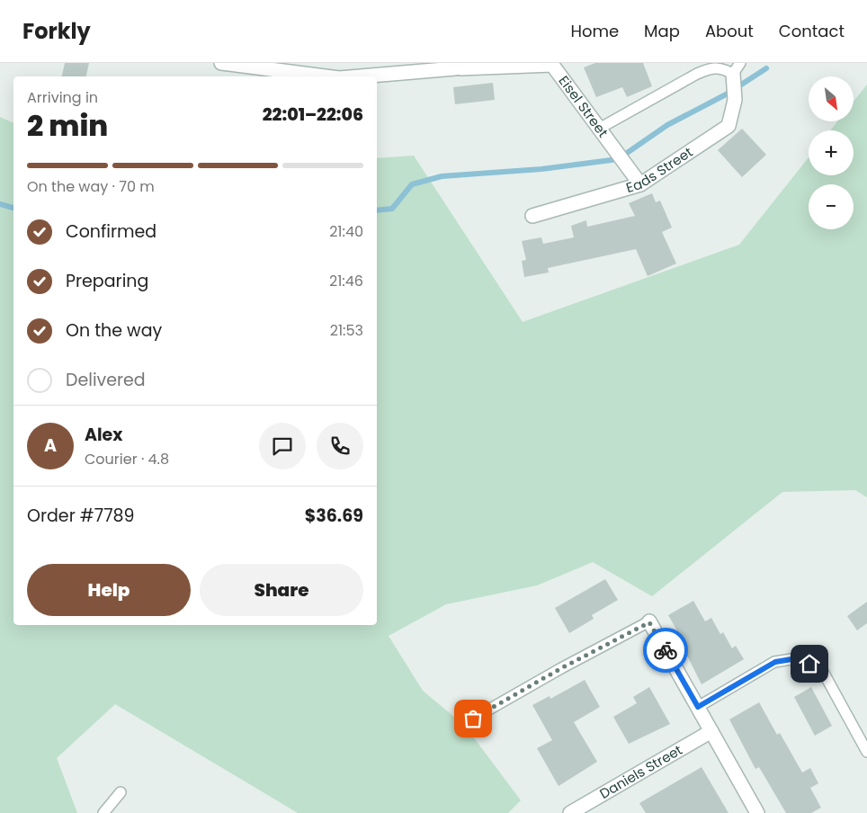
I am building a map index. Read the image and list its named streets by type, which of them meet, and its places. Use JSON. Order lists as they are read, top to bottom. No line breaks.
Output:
{"streets":{"street":["Eisel Street","Eads Street","Daniels Street"]},"crossings":[["Eisel Street","Eads Street"]],"north":"bottom right","page":{"header":"Forkly","nav":["Home","Map","About","Contact"],"map_buttons":["+","−"],"heading":["2 min","Arriving in","22:01–22:06"],"panel":["Alex","Courier · 4.8","Order #7789","$36.69"],"bar":"On the way · 70 m","list":[["Confirmed","21:40"],["Preparing","21:46"],["On the way","21:53"],"Delivered"],"round":"A","buttons":["Help","Share"]}}
